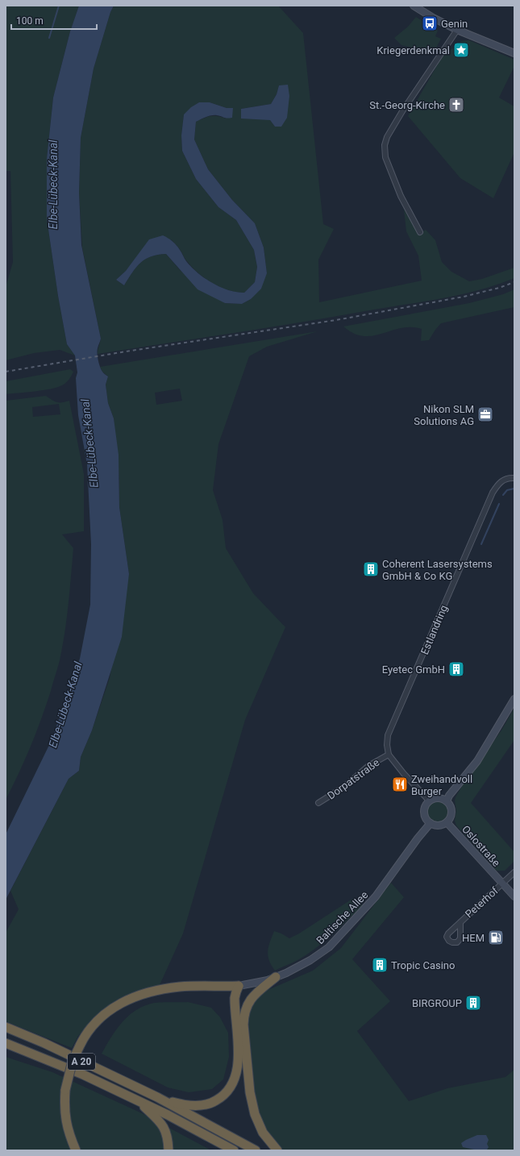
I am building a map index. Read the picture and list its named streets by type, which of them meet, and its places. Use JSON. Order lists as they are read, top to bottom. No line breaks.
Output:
{"streets":{"highway":["A 20"],"main road":["Oslostraße","Baltische Allee"],"street":["Estlandring","Dorpatstraße","Peterhof"]},"crossings":[["Estlandring","Dorpatstraße"],["Oslostraße","Peterhof"],["Oslostraße","Baltische Allee"]],"water":["Elbe-Lübeck-Kanal"],"places":{"bus stop":["Genin"],"place":["Kriegerdenkmal"],"church":["St.-Georg-Kirche"],"office":["Nikon SLM Solutions AG"],"building":["Coherent Lasersystems GmbH & Co KG","Eyetec GmbH","Tropic Casino","BIRGROUP"],"restaurant":["Zweihandvoll Burger"],"fuel station":["HEM"]},"scale_bar":"100 m"}
